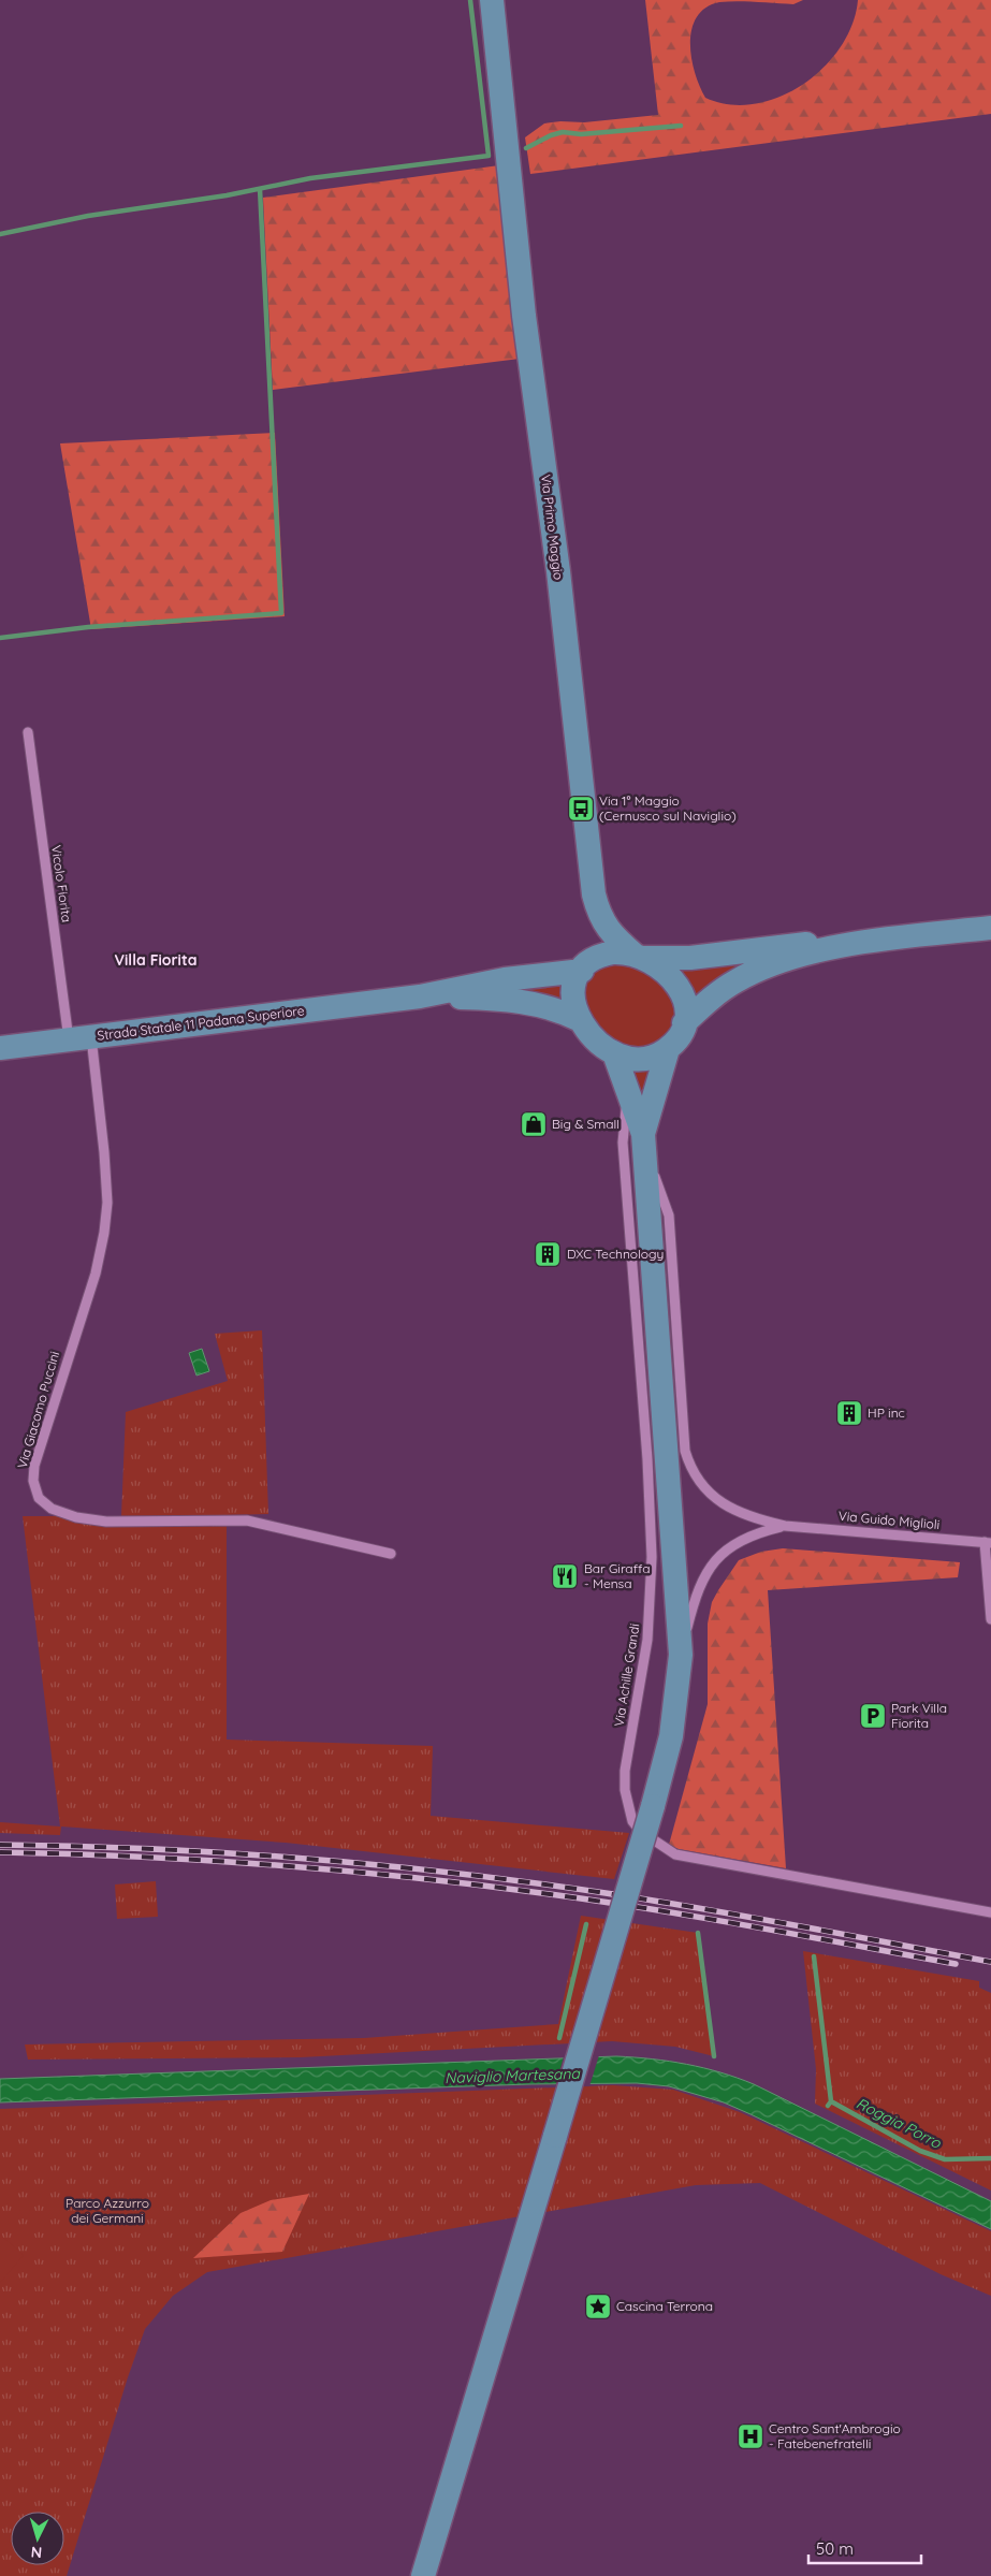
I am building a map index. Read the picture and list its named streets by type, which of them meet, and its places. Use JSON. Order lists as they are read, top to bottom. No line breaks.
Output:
{"streets":{"main road":["Via Primo Maggio","Strada Statale 11 Padana Superiore"],"street":["Vicolo Fiorita","Via Giacomo Puccini","Via Guido Miglioli","Via Achille Grandi"]},"crossings":[["Via Primo Maggio","Strada Statale 11 Padana Superiore"],["Vicolo Fiorita","Strada Statale 11 Padana Superiore"],["Vicolo Fiorita","Via Giacomo Puccini"],["Strada Statale 11 Padana Superiore","Via Giacomo Puccini"]],"districts":["Villa Fiorita"],"water":["Naviglio Martesana","Roggia Porro"],"parks":["Parco Azzurro dei Germani"],"places":{"bus stop":["Via 1° Maggio (Cernusco sul Naviglio)"],"shop":["Big & Small"],"building":["DXC Technology","HP inc"],"restaurant":["Bar Giraffa - Mensa"],"parking":["Park Villa Fiorita"],"place":["Cascina Terrona"],"hospital":["Centro Sant'Ambrogio - Fatebenefratelli"]},"scale_bar":"50 m","north":"bottom"}
